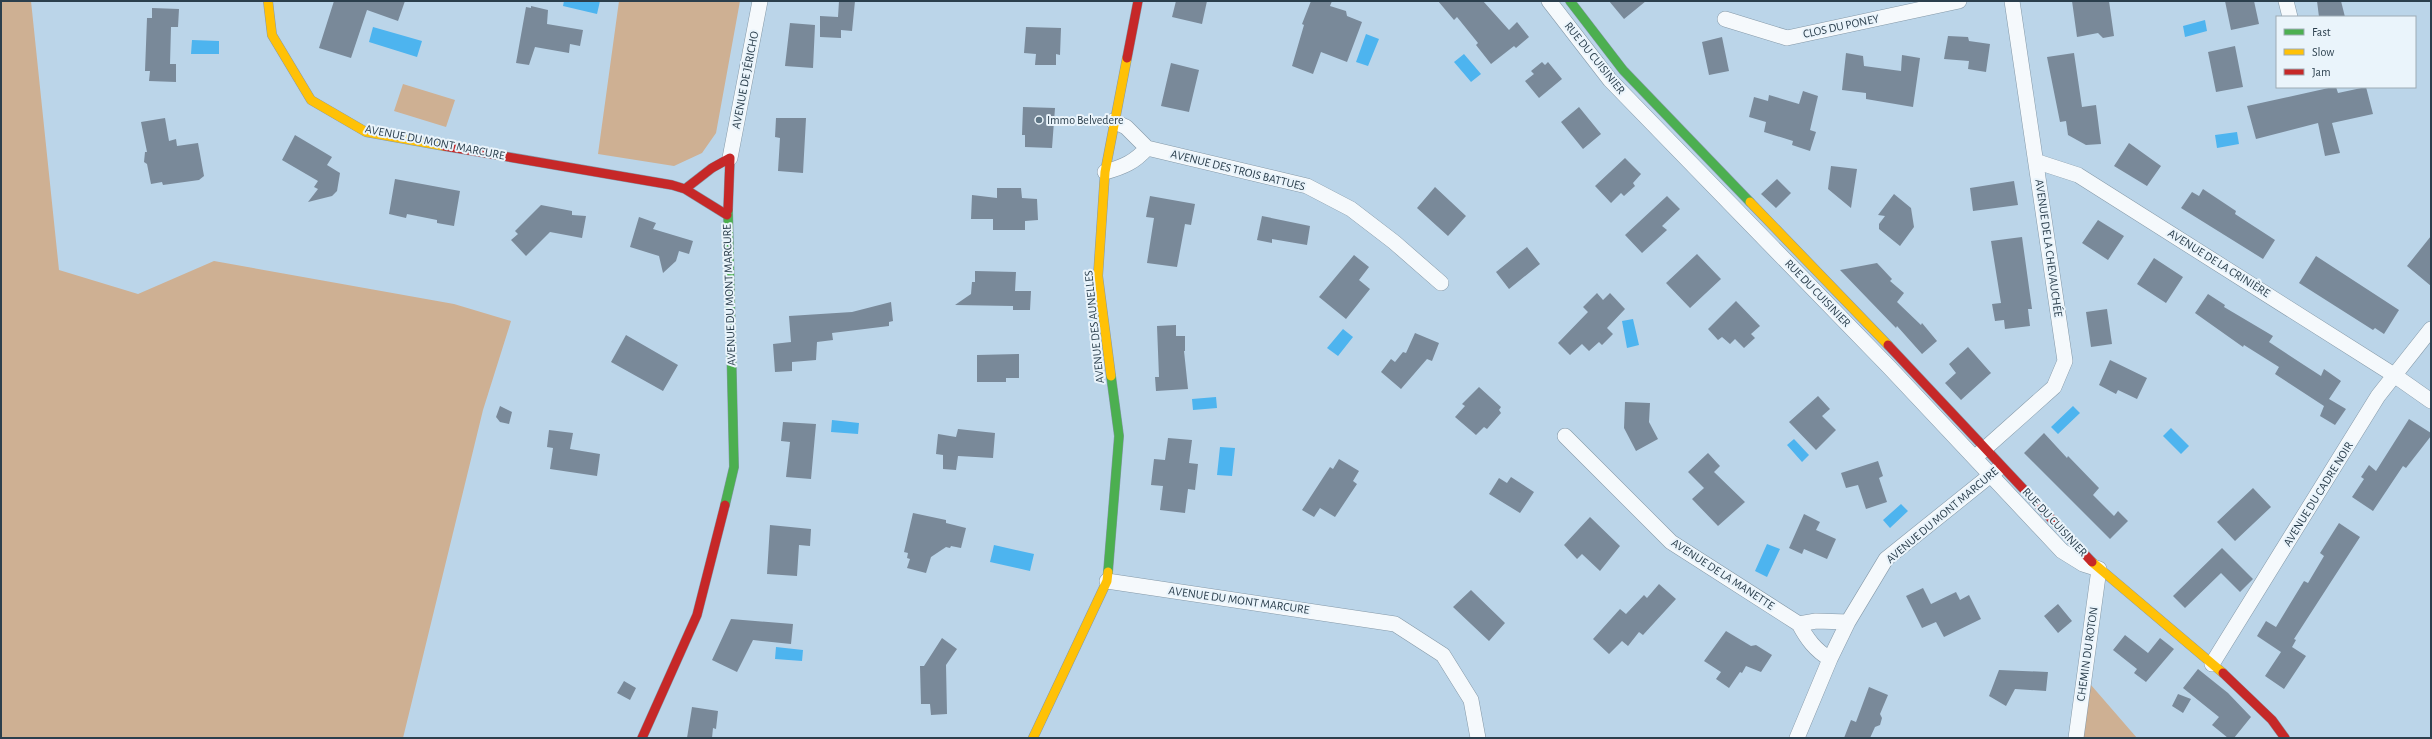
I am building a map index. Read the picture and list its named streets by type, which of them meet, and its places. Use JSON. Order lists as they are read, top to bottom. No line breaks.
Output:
{"streets":{"street":["CLOS DU PONEY","RUE DU CUISINIER","AVENUE DE JÉRICHO","AVENUE DU MONT MARCURE","AVENUE DES TROIS BATTUES","AVENUE DE LA CHEVAUCHÉE","AVENUE DE LA CRINIÈRE","AVENUE DES AUNELLES","AVENUE DU CADRE NOIR","AVENUE DE LA MANETTE","CHEMIN DU ROTON"]},"crossings":[["RUE DU CUISINIER","AVENUE DU MONT MARCURE"],["RUE DU CUISINIER","AVENUE DE LA CHEVAUCHÉE"],["RUE DU CUISINIER","AVENUE DU CADRE NOIR"],["RUE DU CUISINIER","CHEMIN DU ROTON"],["AVENUE DE JÉRICHO","AVENUE DU MONT MARCURE"],["AVENUE DU MONT MARCURE","AVENUE DES AUNELLES"],["AVENUE DU MONT MARCURE","AVENUE DE LA MANETTE"],["AVENUE DE LA CHEVAUCHÉE","AVENUE DE LA CRINIÈRE"],["AVENUE DE LA CRINIÈRE","AVENUE DU CADRE NOIR"]],"places":["Immo Belvedere"],"legend":["Fast","Slow","Jam"]}
